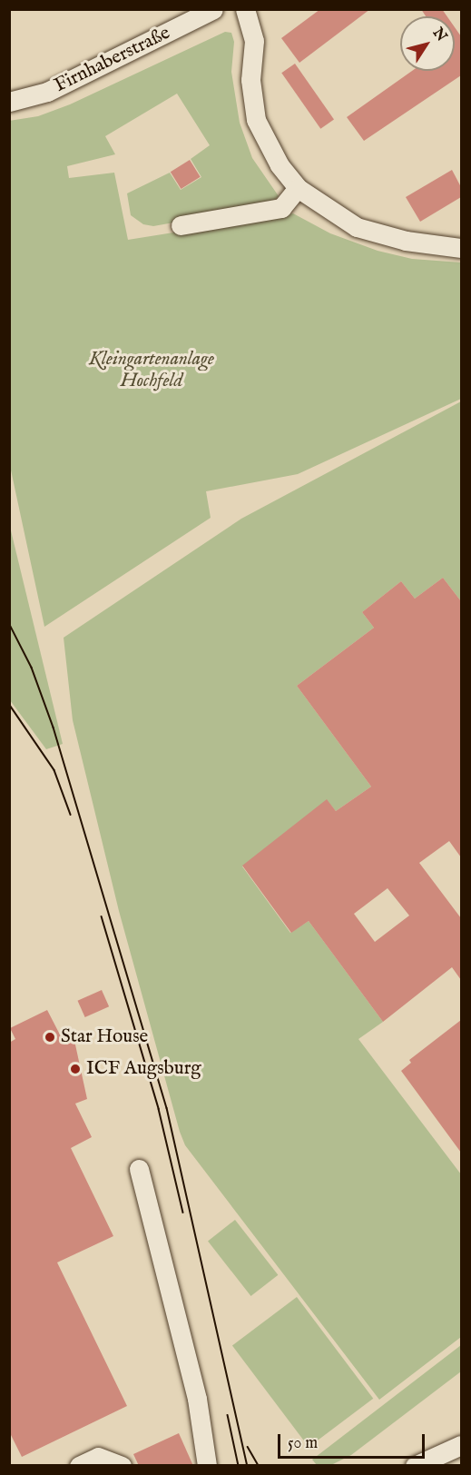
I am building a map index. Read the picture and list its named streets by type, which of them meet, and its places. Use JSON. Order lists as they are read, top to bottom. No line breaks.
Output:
{"streets":{"street":["Firnhaberstraße"]},"parks":["Kleingartenanlage Hochfeld"],"places":["Star House","ICF Augsburg"],"scale_bar":"50 m","north":"top right"}
